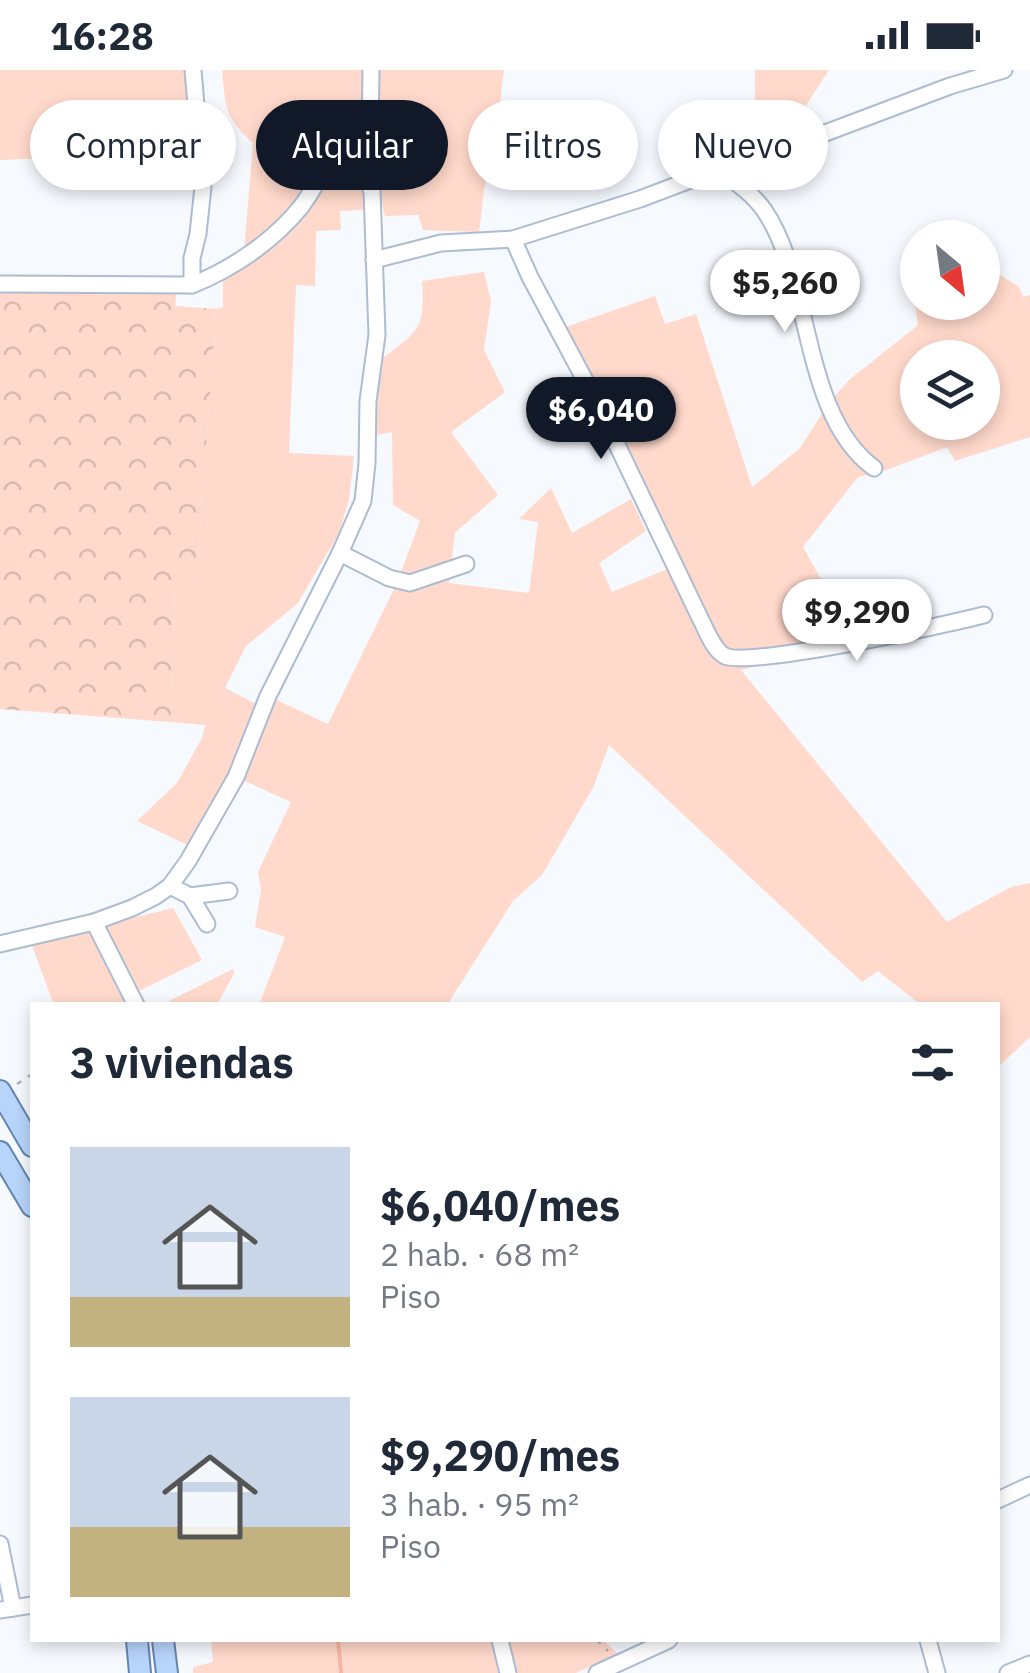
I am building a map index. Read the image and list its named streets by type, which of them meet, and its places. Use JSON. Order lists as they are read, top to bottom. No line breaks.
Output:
{"north":"bottom right","page":{"status":"16:28","chip":["Comprar","Alquilar","Filtros","Nuevo"],"price":["$5,260","$6,040","$9,290"],"heading":"3 viviendas","list":[{"name":"$6,040/mes","note":"2 hab. · 68 m² · Piso"},{"name":"$9,290/mes","note":"3 hab. · 95 m² · Piso"}]}}
